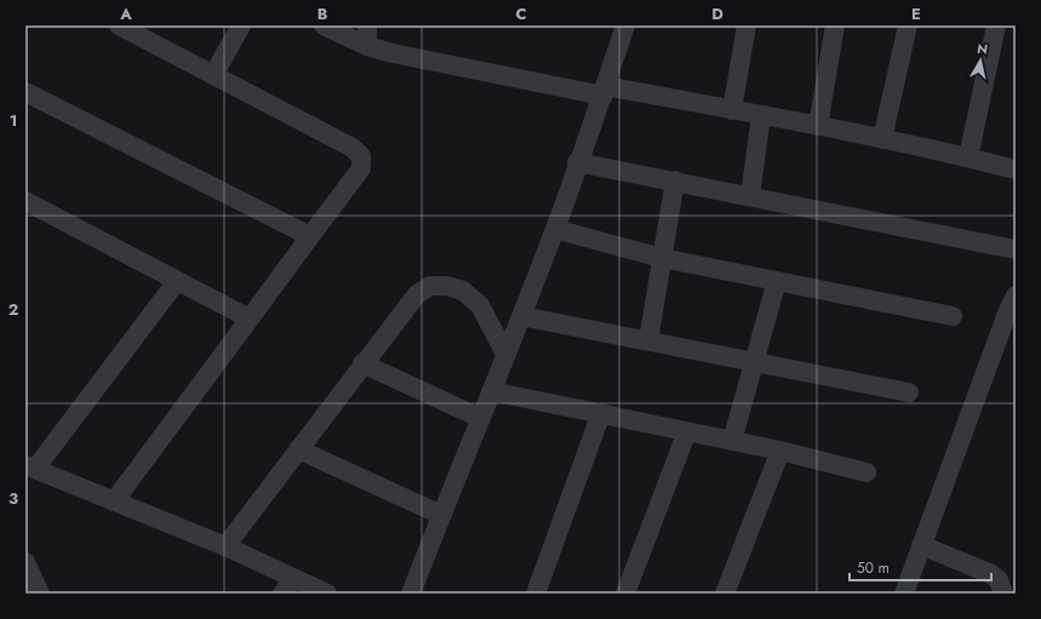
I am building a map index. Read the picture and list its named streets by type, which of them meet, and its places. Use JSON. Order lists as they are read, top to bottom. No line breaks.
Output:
{"scale_bar":"50 m","north":"top","grid":{"columns":["A","B","C","D","E"],"rows":["1","2","3"]}}
